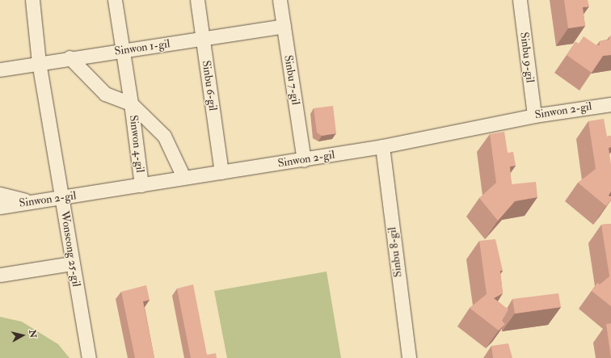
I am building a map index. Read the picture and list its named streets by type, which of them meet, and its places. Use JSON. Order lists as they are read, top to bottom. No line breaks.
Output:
{"streets":{"street":["Sinwon 1-gil","Sinbu 9-gil","Sinbu 7-gil","Sinbu 6-gil","Sinwon 2-gil","Sinwon 4-gil","Wonseong 25-gil","Sinbu 8-gil"]},"crossings":[["Sinwon 1-gil","Sinbu 7-gil"],["Sinwon 1-gil","Sinbu 6-gil"],["Sinwon 1-gil","Sinwon 4-gil"],["Sinwon 1-gil","Wonseong 25-gil"],["Sinbu 9-gil","Sinwon 2-gil"],["Sinbu 7-gil","Sinwon 2-gil"],["Sinbu 6-gil","Sinwon 2-gil"],["Sinwon 2-gil","Sinwon 4-gil"],["Sinwon 2-gil","Wonseong 25-gil"],["Sinwon 2-gil","Sinbu 8-gil"]],"north":"right"}
